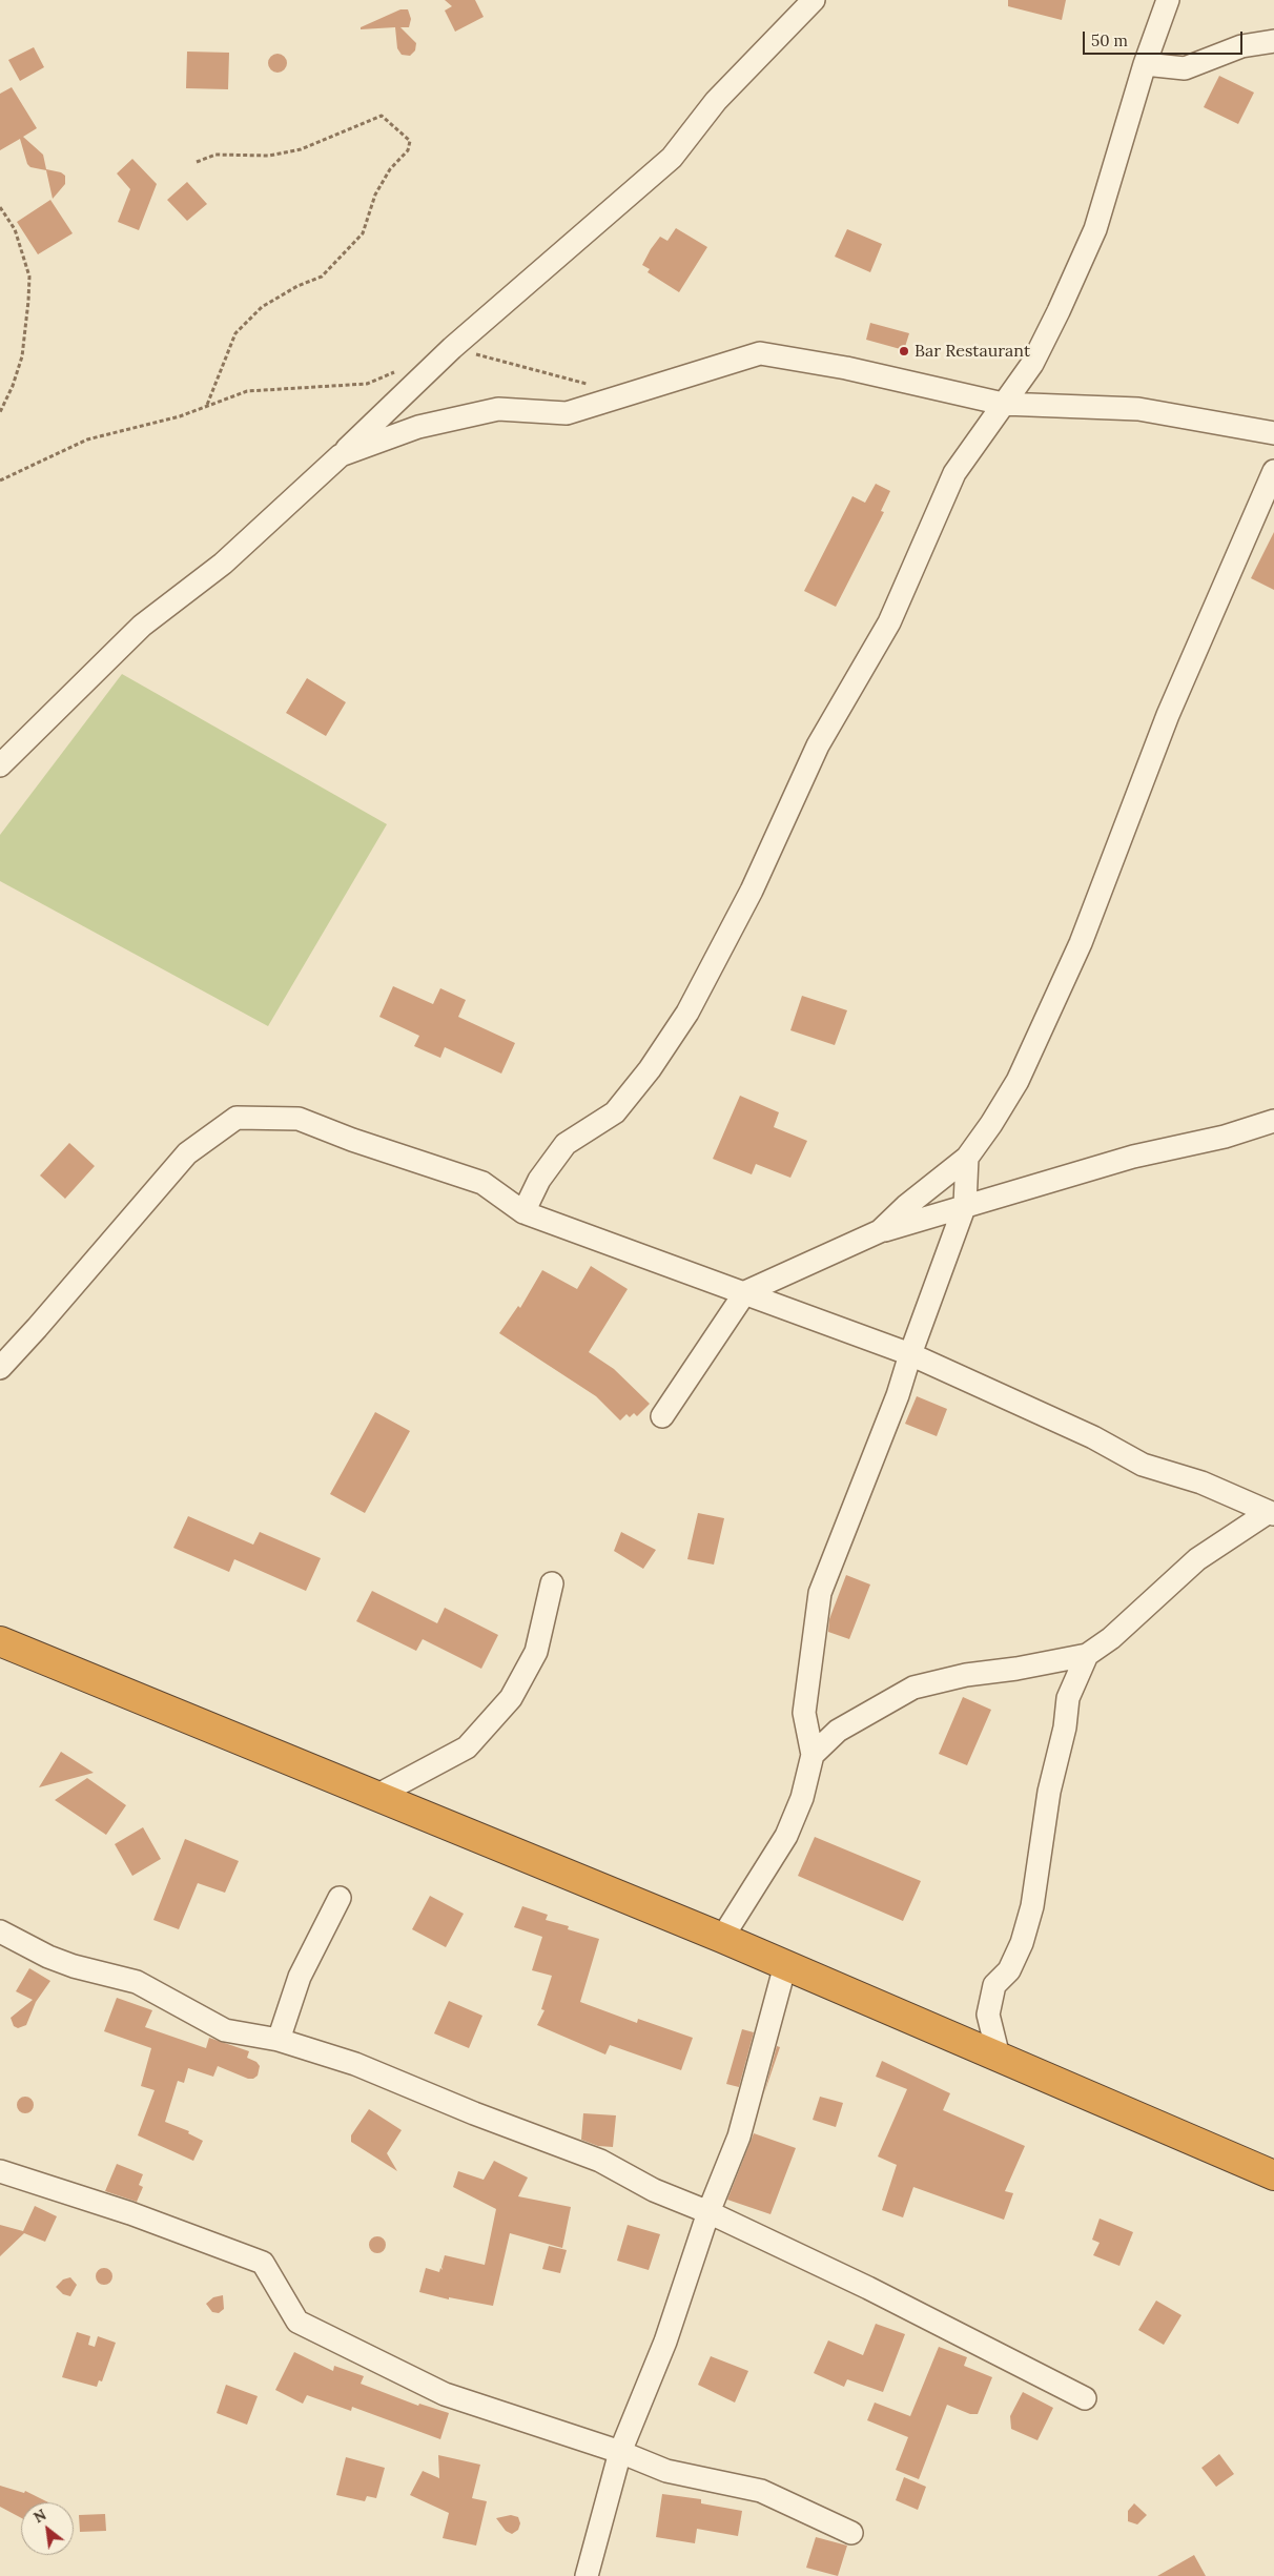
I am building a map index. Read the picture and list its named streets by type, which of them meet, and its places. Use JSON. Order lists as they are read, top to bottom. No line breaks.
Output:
{"places":["Bar Restaurant"],"scale_bar":"50 m","north":"top left"}
